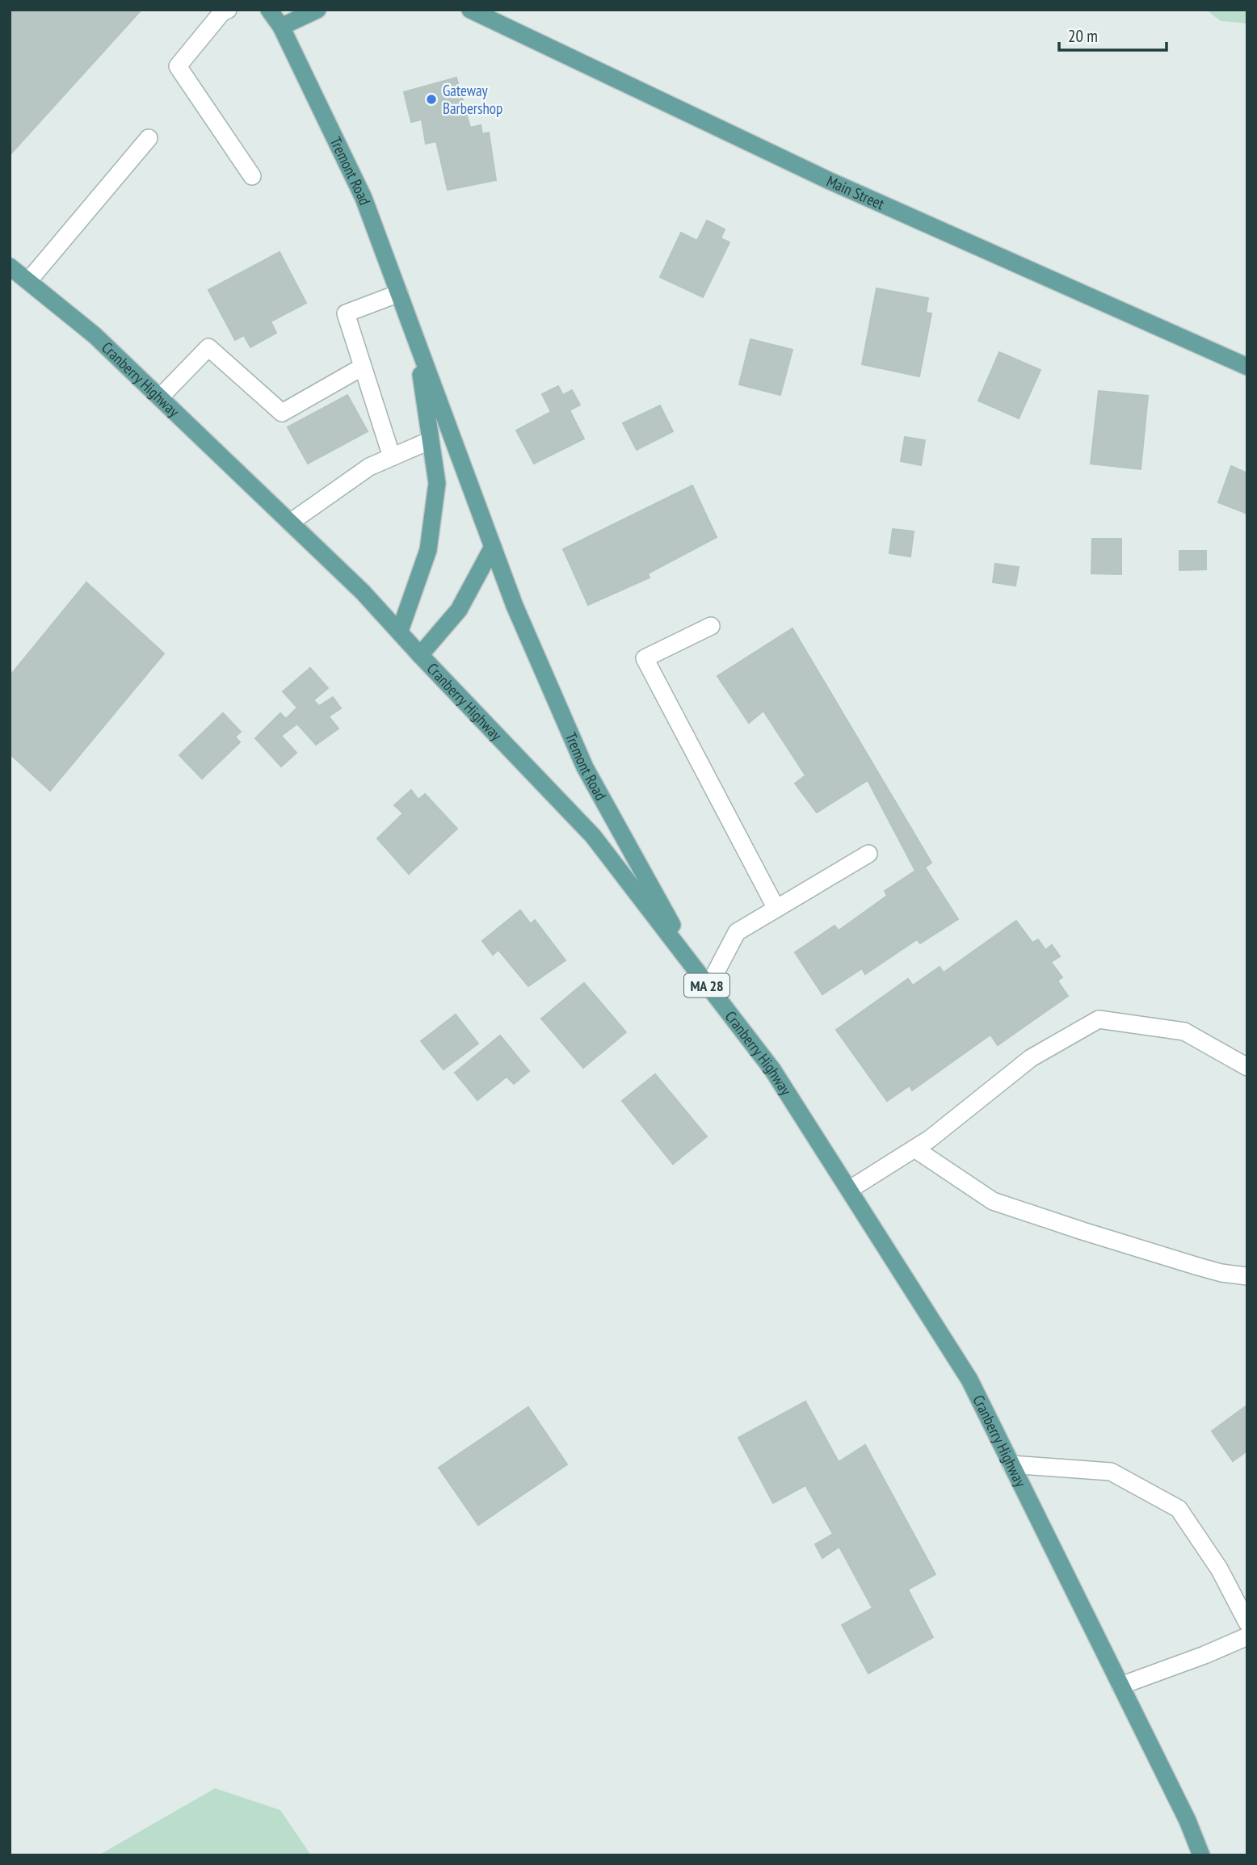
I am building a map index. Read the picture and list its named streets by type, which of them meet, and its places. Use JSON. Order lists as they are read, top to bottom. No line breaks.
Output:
{"streets":{"main road":["Tremont Road","Main Street","Cranberry Highway","MA 28"]},"crossings":[["Tremont Road","Cranberry Highway"]],"places":["Gateway Barbershop"],"scale_bar":"20 m"}
